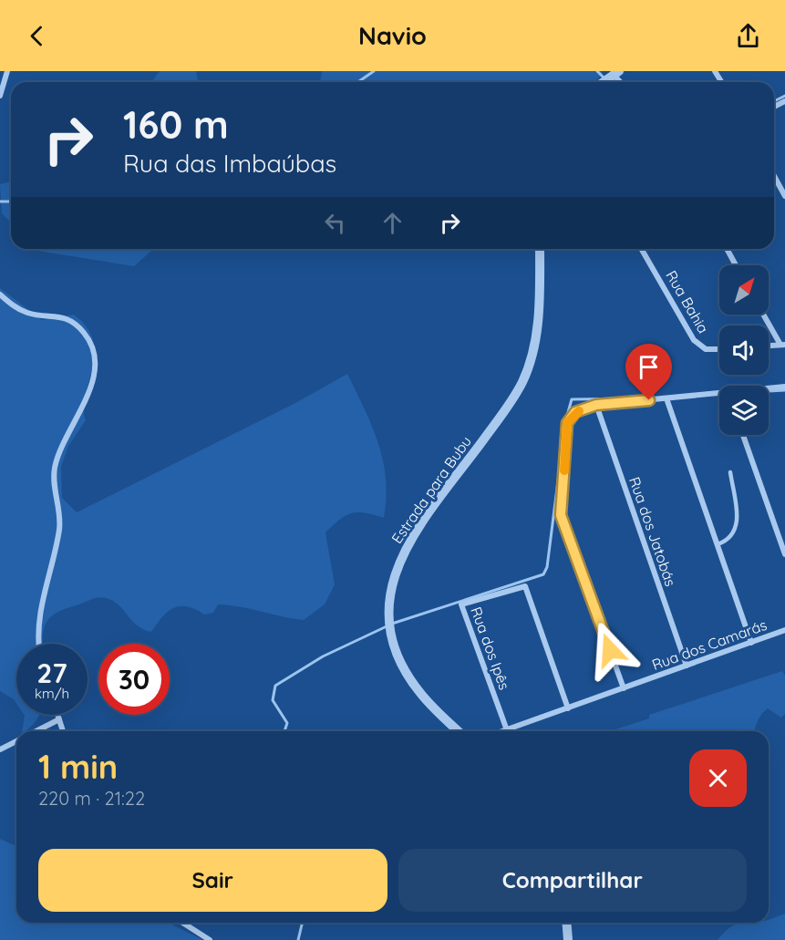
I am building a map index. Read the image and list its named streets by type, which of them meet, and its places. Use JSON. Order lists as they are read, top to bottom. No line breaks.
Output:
{"streets":{"street":["Rua Bahia","Estrada para Bubu","Rua dos Jatobás","Rua dos Camarás","Rua dos Ipês"]},"crossings":[["Rua dos Jatobás","Rua dos Camarás"],["Rua dos Camarás","Rua dos Ipês"]],"north":"top right","page":{"header":"Navio","turn":["160 m","Rua das Imbaúbas"],"speed":"27 km/h","limit":"30","heading":["1 min","220 m · 21:22"],"buttons":["Sair","Compartilhar"]}}
